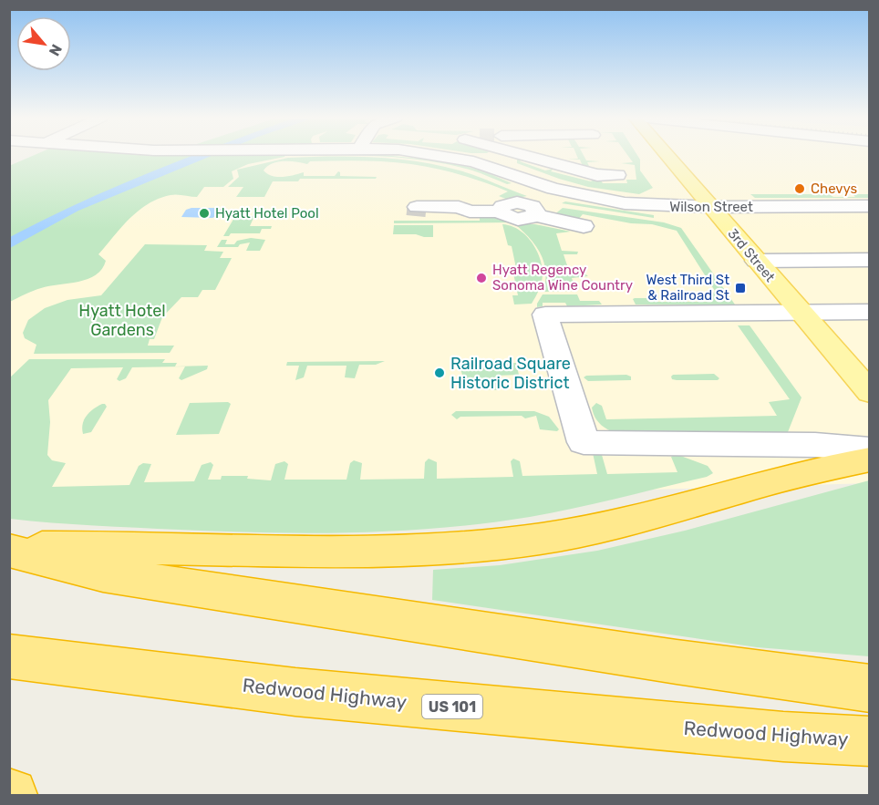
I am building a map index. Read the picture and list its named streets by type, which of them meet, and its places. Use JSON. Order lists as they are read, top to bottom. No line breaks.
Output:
{"streets":{"highway":["Redwood Highway","US 101"],"main road":["3rd Street"],"street":["Wilson Street"]},"crossings":[["Wilson Street","3rd Street"]],"parks":["Hyatt Hotel Gardens"],"places":{"other":["Chevys","Hyatt Hotel Pool","Hyatt Regency Sonoma Wine Country","Railroad Square Historic District"],"transit":["West Third St & Railroad St"]},"north":"bottom right"}
